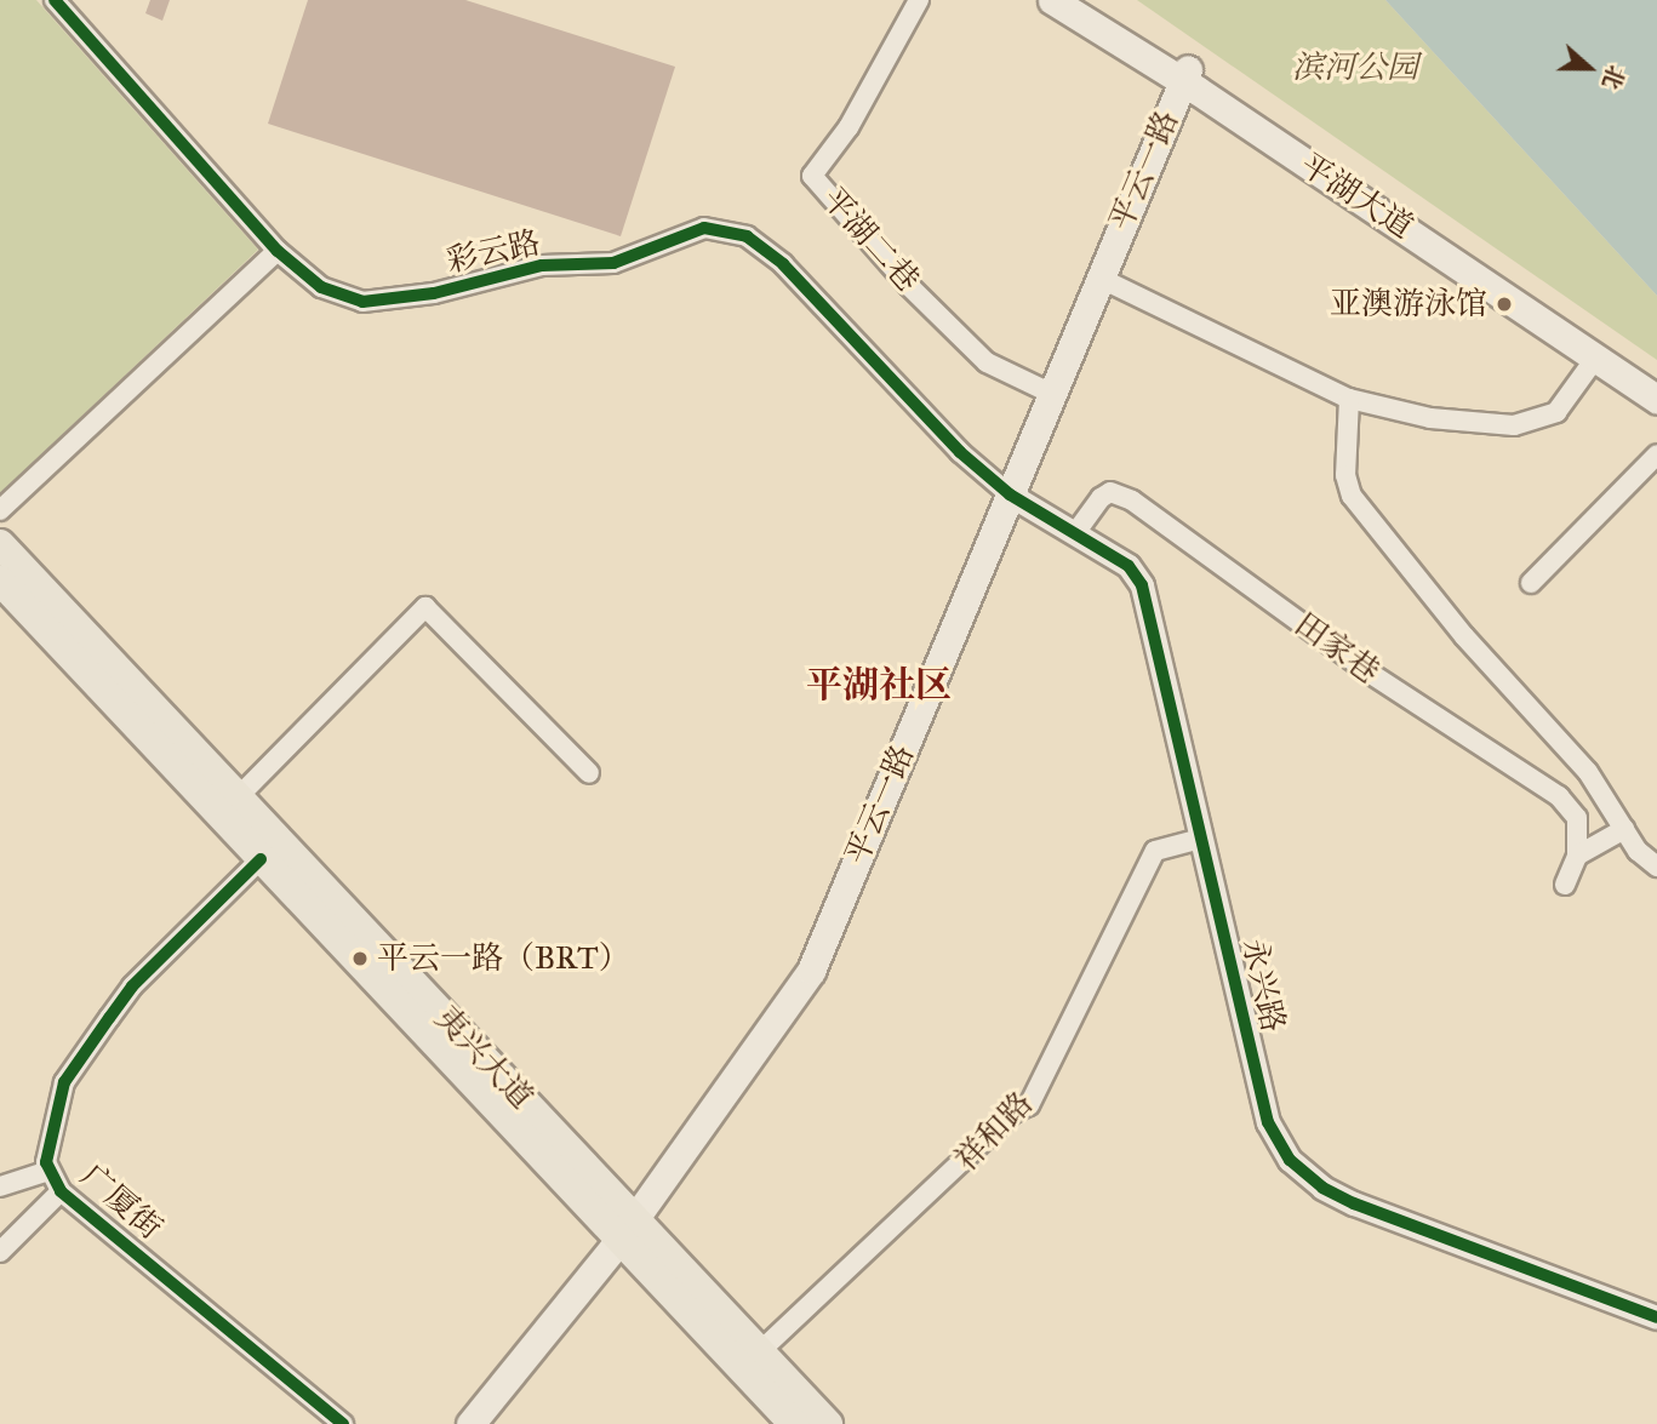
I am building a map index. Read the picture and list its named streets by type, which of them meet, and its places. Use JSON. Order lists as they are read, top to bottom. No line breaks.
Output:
{"streets":{"main road":["平云一路","平湖大道","夷兴大道"],"street":["平湖二巷","彩云路","田家巷","永兴路","祥和路","广厦街"]},"crossings":[["平云一路","平湖大道"],["平云一路","平湖二巷"],["平云一路","彩云路"],["平云一路","永兴路"],["平云一路","夷兴大道"],["彩云路","永兴路"],["田家巷","永兴路"],["永兴路","祥和路"],["夷兴大道","祥和路"],["夷兴大道","广厦街"]],"districts":["平湖社区"],"parks":["滨河公园"],"places":["亚澳游泳馆","平云一路（BRT）"],"north":"right"}
